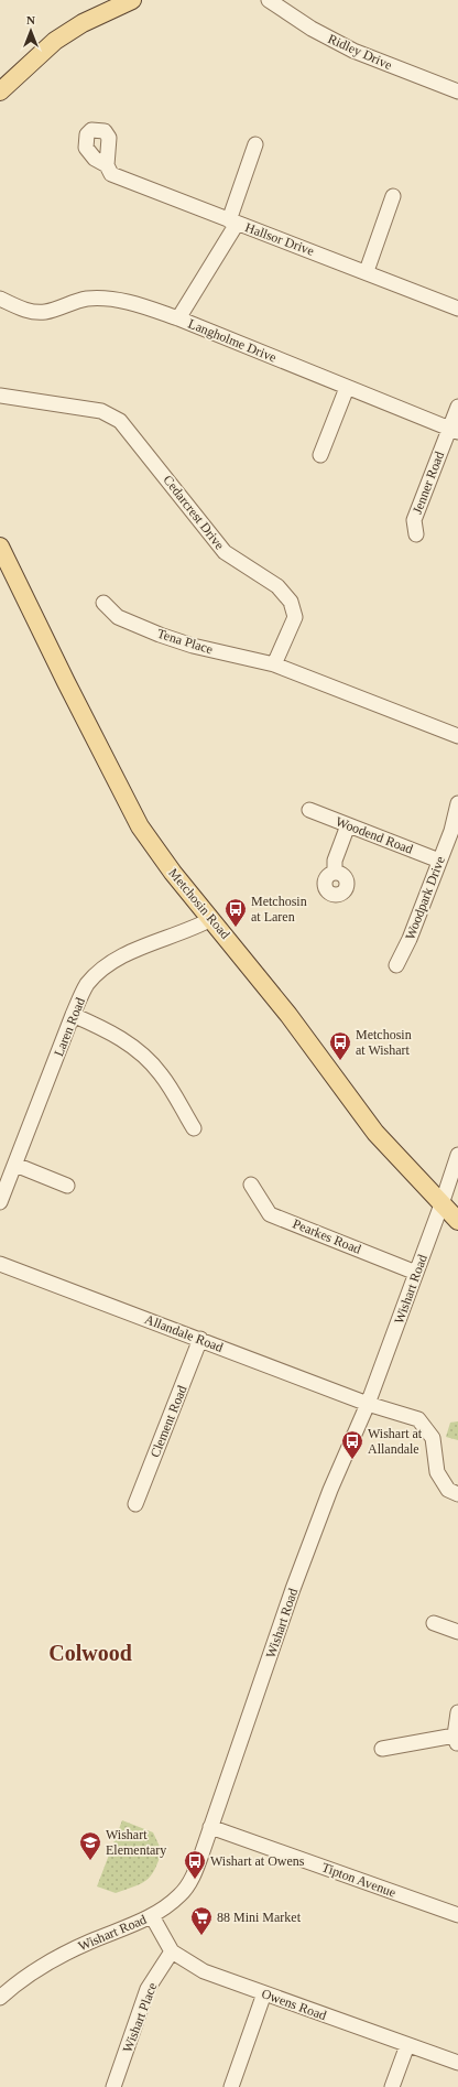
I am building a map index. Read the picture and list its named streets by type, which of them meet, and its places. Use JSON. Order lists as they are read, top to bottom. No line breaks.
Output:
{"streets":{"main road":["Metchosin Road"],"street":["Ridley Drive","Hallsor Drive","Langholme Drive","Jenner Road","Cedarcrest Drive","Tena Place","Woodend Road","Woodpark Drive","Laren Road","Pearkes Road","Wishart Road","Allandale Road","Clement Road","Tipton Avenue","Owens Road","Wishart Place"]},"crossings":[["Langholme Drive","Jenner Road"],["Cedarcrest Drive","Tena Place"],["Woodend Road","Woodpark Drive"],["Metchosin Road","Laren Road"],["Metchosin Road","Wishart Road"],["Pearkes Road","Wishart Road"],["Wishart Road","Allandale Road"],["Wishart Road","Tipton Avenue"],["Wishart Road","Owens Road"],["Allandale Road","Clement Road"],["Owens Road","Wishart Place"]],"districts":["Colwood"],"places":{"bus stop":["Metchosin at Laren","Metchosin at Wishart","Wishart at Allandale","Wishart at Owens"],"school or university":["Wishart Elementary"],"supermarket":["88 Mini Market"]},"north":"top"}
